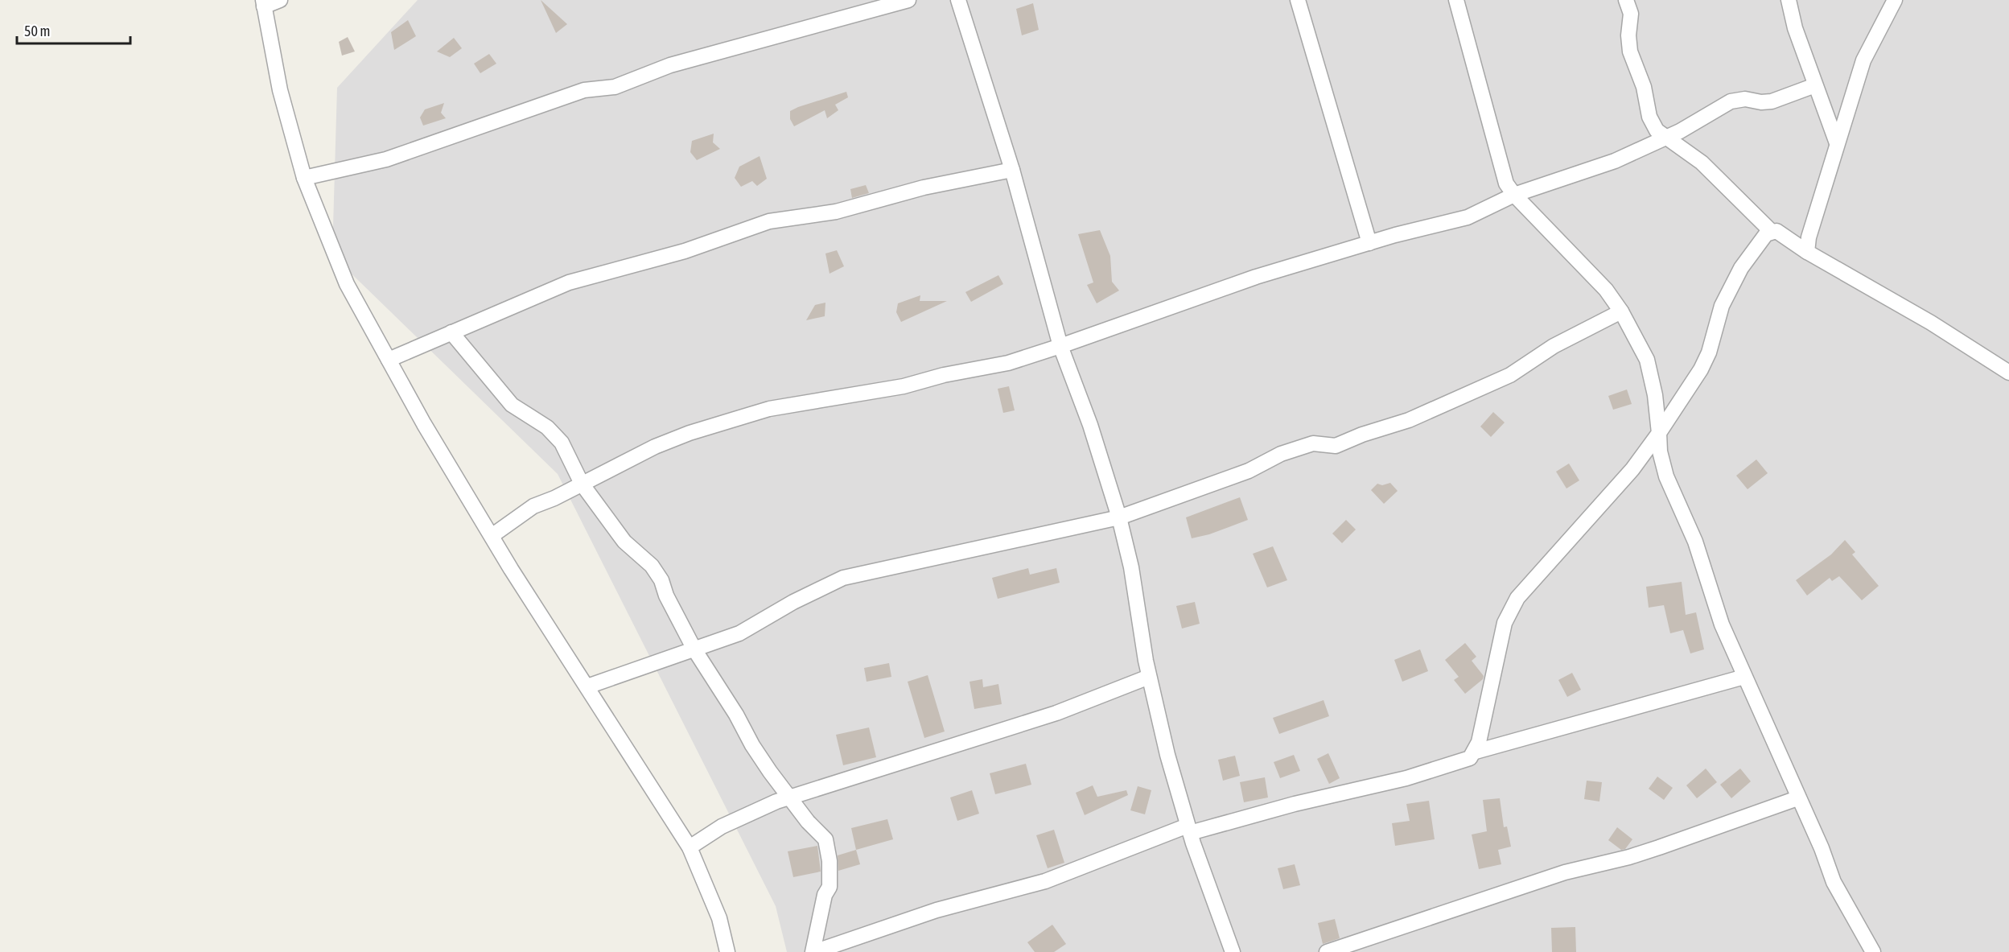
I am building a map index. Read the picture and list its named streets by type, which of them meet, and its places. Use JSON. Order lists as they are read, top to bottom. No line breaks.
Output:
{"scale_bar":"50 m"}
